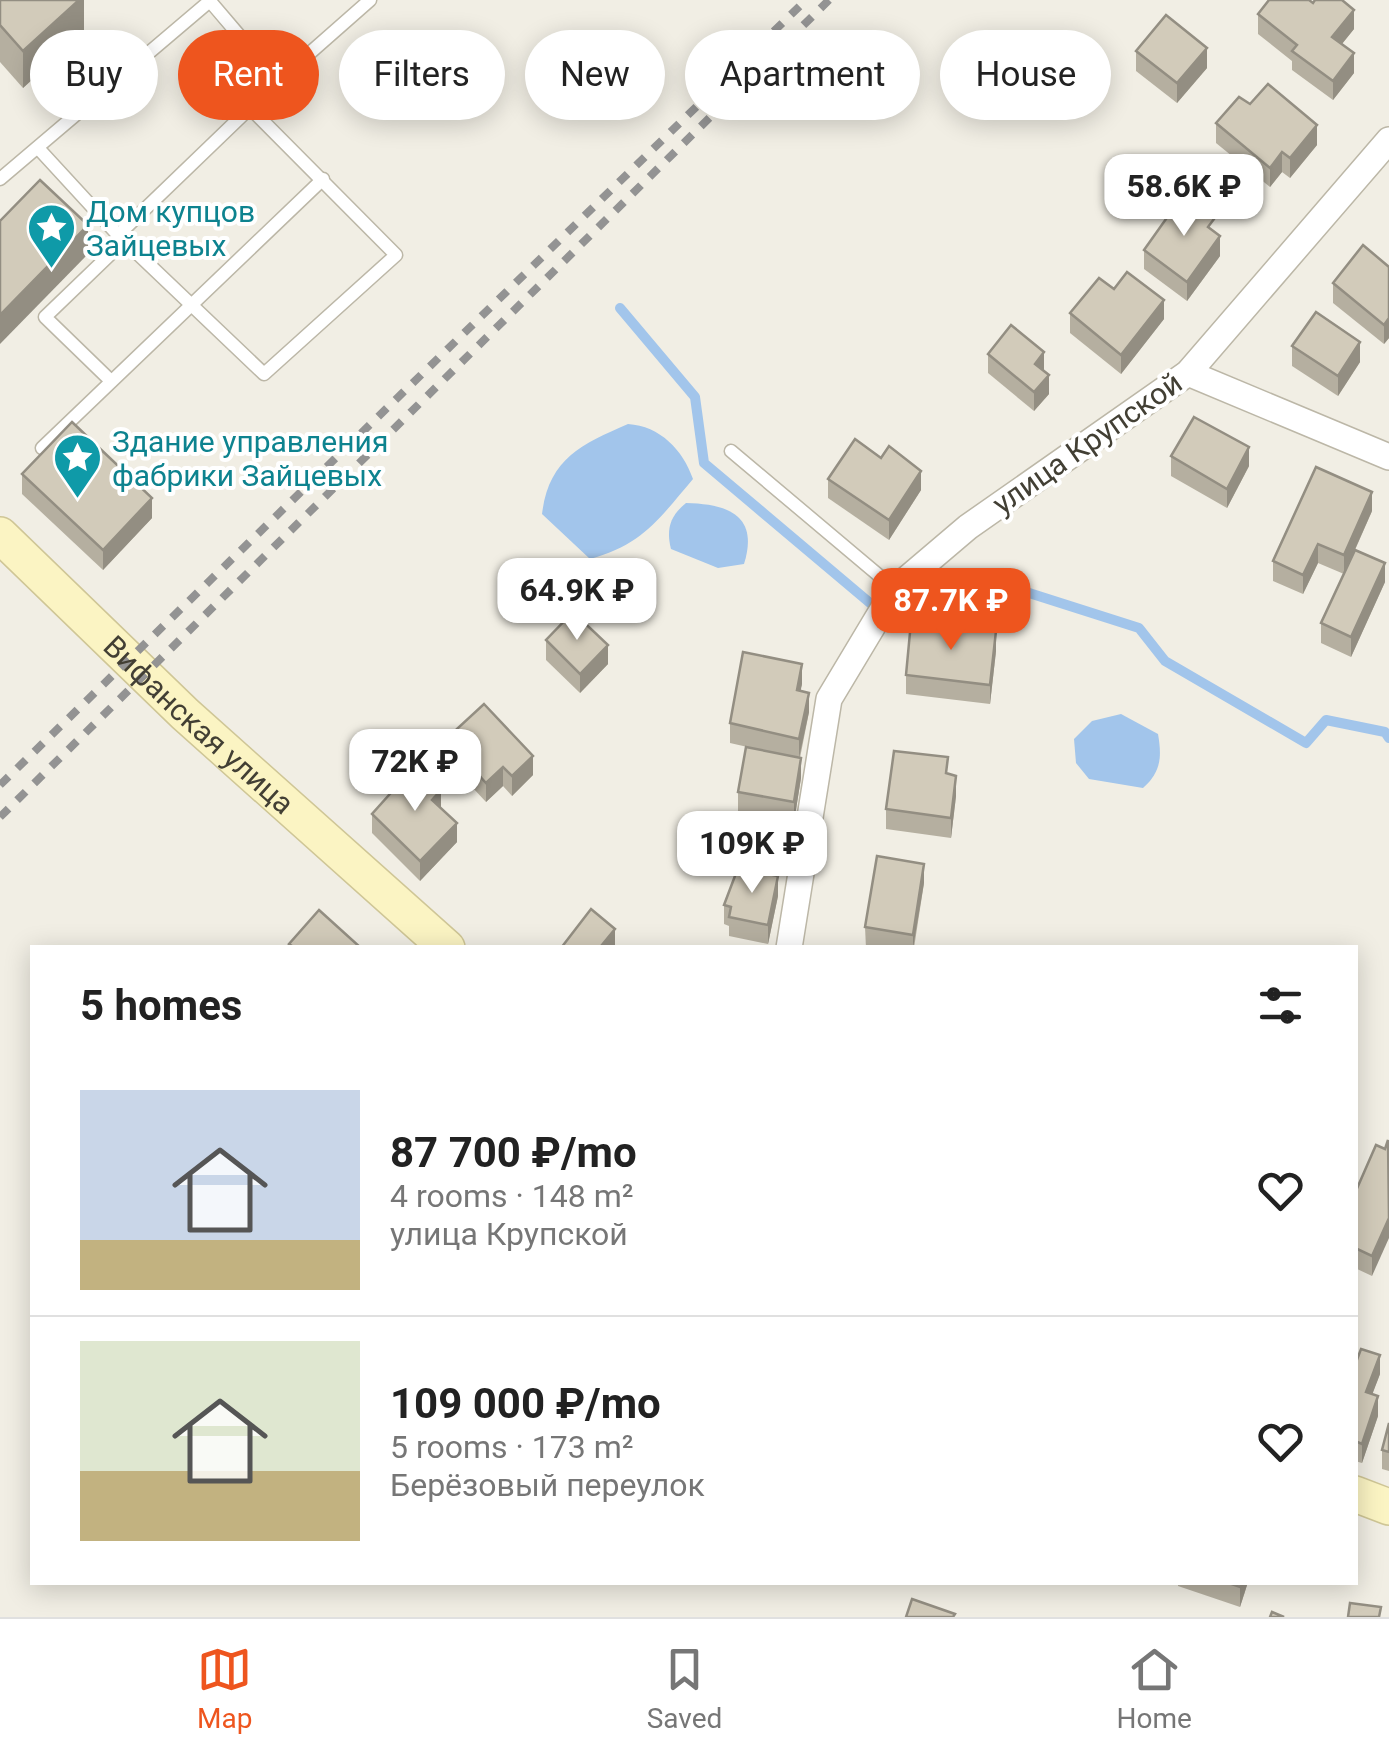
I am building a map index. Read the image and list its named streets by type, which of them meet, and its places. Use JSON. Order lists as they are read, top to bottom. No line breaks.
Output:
{"streets":{"main road":["Вифанская улица"],"street":["улица Крупской"]},"places":{"place":["Дом купцов Зайцевых","Здание управления фабрики Зайцевых"]},"page":{"chip":["Buy","Rent","Filters","New","Apartment","House"],"price":["58.6K ₽","64.9K ₽","87.7K ₽","72K ₽","109K ₽"],"heading":"5 homes","list":[{"name":"87 700 ₽/mo","note":"4 rooms · 148 m² · улица Крупской"},{"name":"109 000 ₽/mo","note":"5 rooms · 173 m² · Берёзовый переулок"}],"tabs":["Map","Saved","Home"]}}
